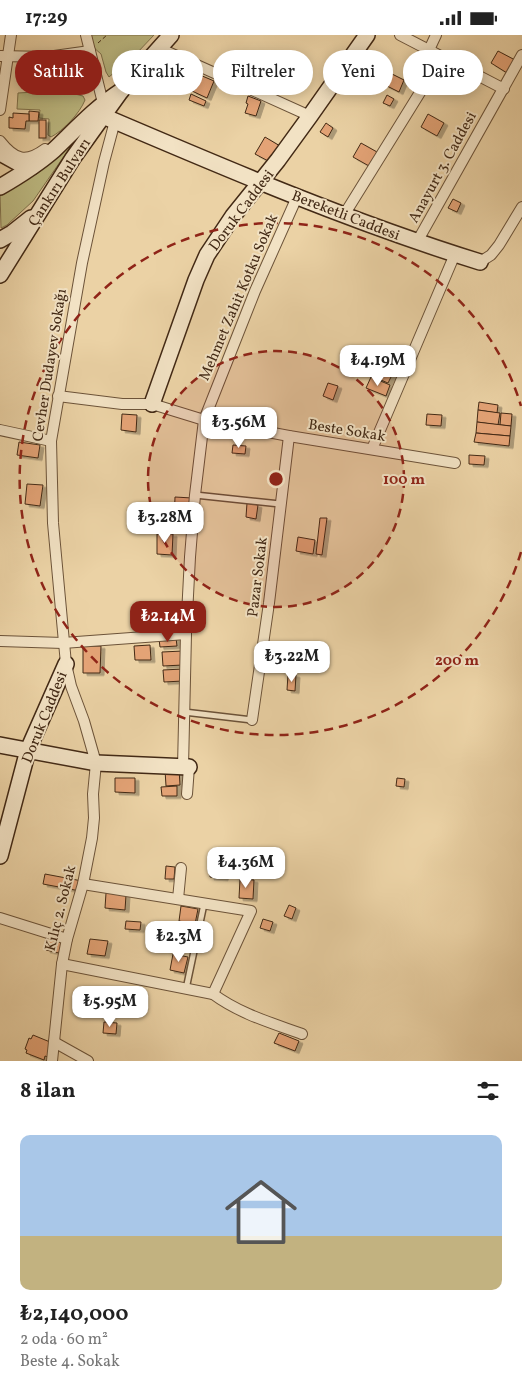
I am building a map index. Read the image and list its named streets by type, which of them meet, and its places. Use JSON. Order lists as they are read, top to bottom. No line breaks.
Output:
{"streets":{"street":["Anayurt 3. Caddesi","Çankırı Bulvarı","Doruk Caddesi","Bereketli Caddesi","Mehmet Zahit Kotku Sokak","Cevher Dudayev Sokağı","Beste Sokak","Pazar Sokak","Kılıç 2. Sokak"]},"crossings":[["Anayurt 3. Caddesi","Bereketli Caddesi"],["Çankırı Bulvarı","Bereketli Caddesi"],["Çankırı Bulvarı","Cevher Dudayev Sokağı"],["Doruk Caddesi","Bereketli Caddesi"],["Doruk Caddesi","Cevher Dudayev Sokağı"],["Doruk Caddesi","Beste Sokak"],["Bereketli Caddesi","Mehmet Zahit Kotku Sokak"],["Bereketli Caddesi","Cevher Dudayev Sokağı"],["Mehmet Zahit Kotku Sokak","Beste Sokak"],["Cevher Dudayev Sokağı","Beste Sokak"],["Cevher Dudayev Sokağı","Kılıç 2. Sokak"],["Beste Sokak","Pazar Sokak"]],"page":{"status":"17:29","chip":["Satılık","Kiralık","Filtreler","Yeni","Daire"],"price":["₺4.19M","₺3.56M","₺3.28M","₺2.14M","₺3.22M","₺4.36M","₺2.3M","₺5.95M"],"heading":"8 ilan","list":[{"name":"₺2,140,000","note":"2 oda · 60 m² · Beste 4. Sokak"}]},"rings":["100 m","200 m"]}
